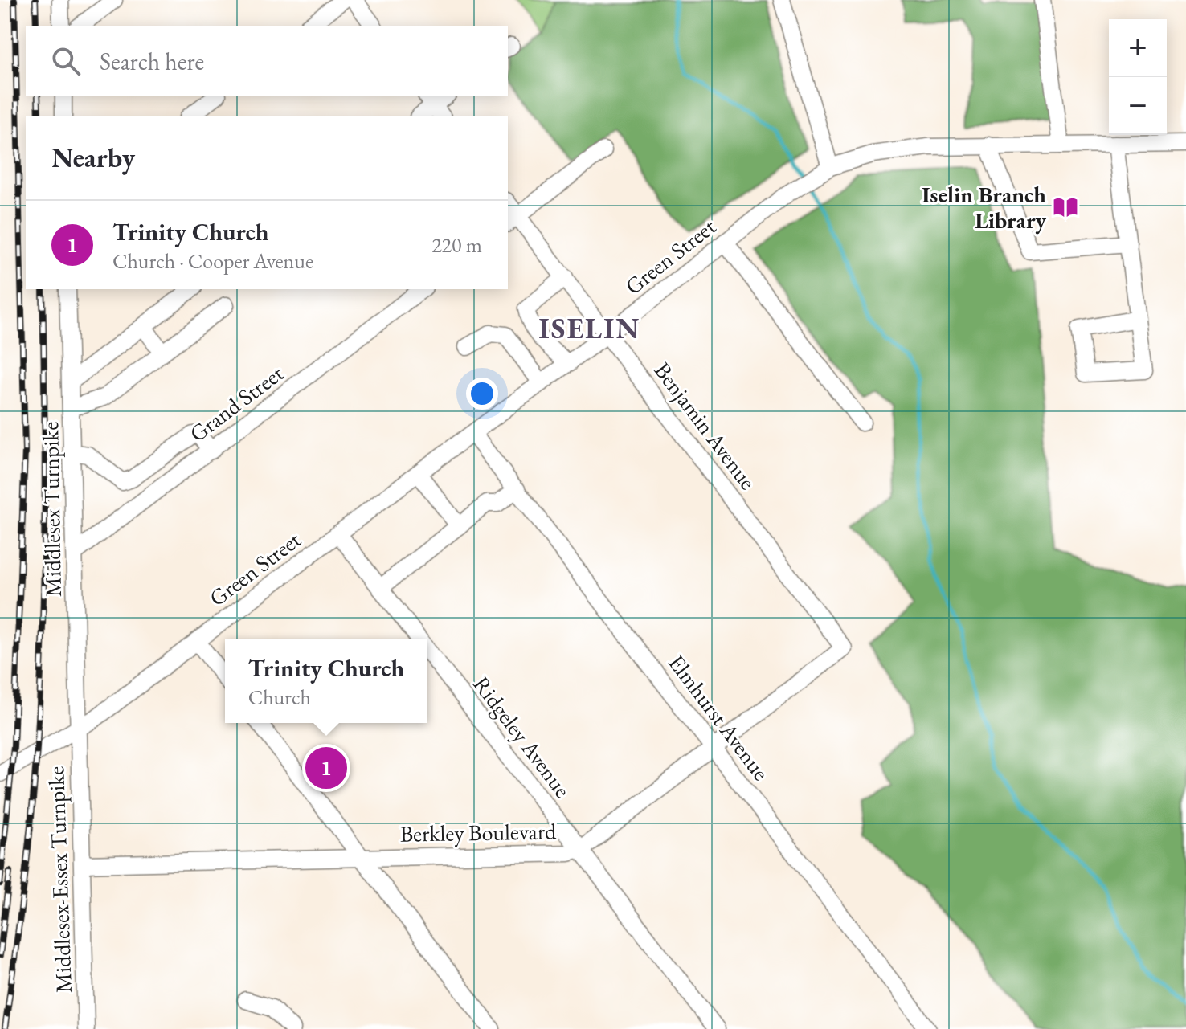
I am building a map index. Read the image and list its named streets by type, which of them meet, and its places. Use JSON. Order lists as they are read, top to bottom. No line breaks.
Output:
{"streets":{"street":["Green Street","Grand Street","Benjamin Avenue","Middlesex Turnpike","Elmhurst Avenue","Ridgeley Avenue","Berkley Boulevard","Middlesex-Essex Turnpike"]},"crossings":[["Green Street","Benjamin Avenue"],["Green Street","Middlesex Turnpike"],["Green Street","Elmhurst Avenue"],["Green Street","Ridgeley Avenue"],["Green Street","Middlesex-Essex Turnpike"],["Grand Street","Middlesex Turnpike"],["Benjamin Avenue","Berkley Boulevard"],["Middlesex Turnpike","Middlesex-Essex Turnpike"],["Elmhurst Avenue","Berkley Boulevard"],["Ridgeley Avenue","Berkley Boulevard"],["Berkley Boulevard","Middlesex-Essex Turnpike"]],"districts":["ISELIN"],"places":{"library":["Iselin Branch Library"]},"page":{"map_buttons":["+","−"],"search":"Search here","heading":"Nearby","list":[{"mark":"1","name":"Trinity Church","note":"Church · Cooper Avenue","value":"220 m"}],"popup":["Trinity Church","Church"],"pins":"1"}}
